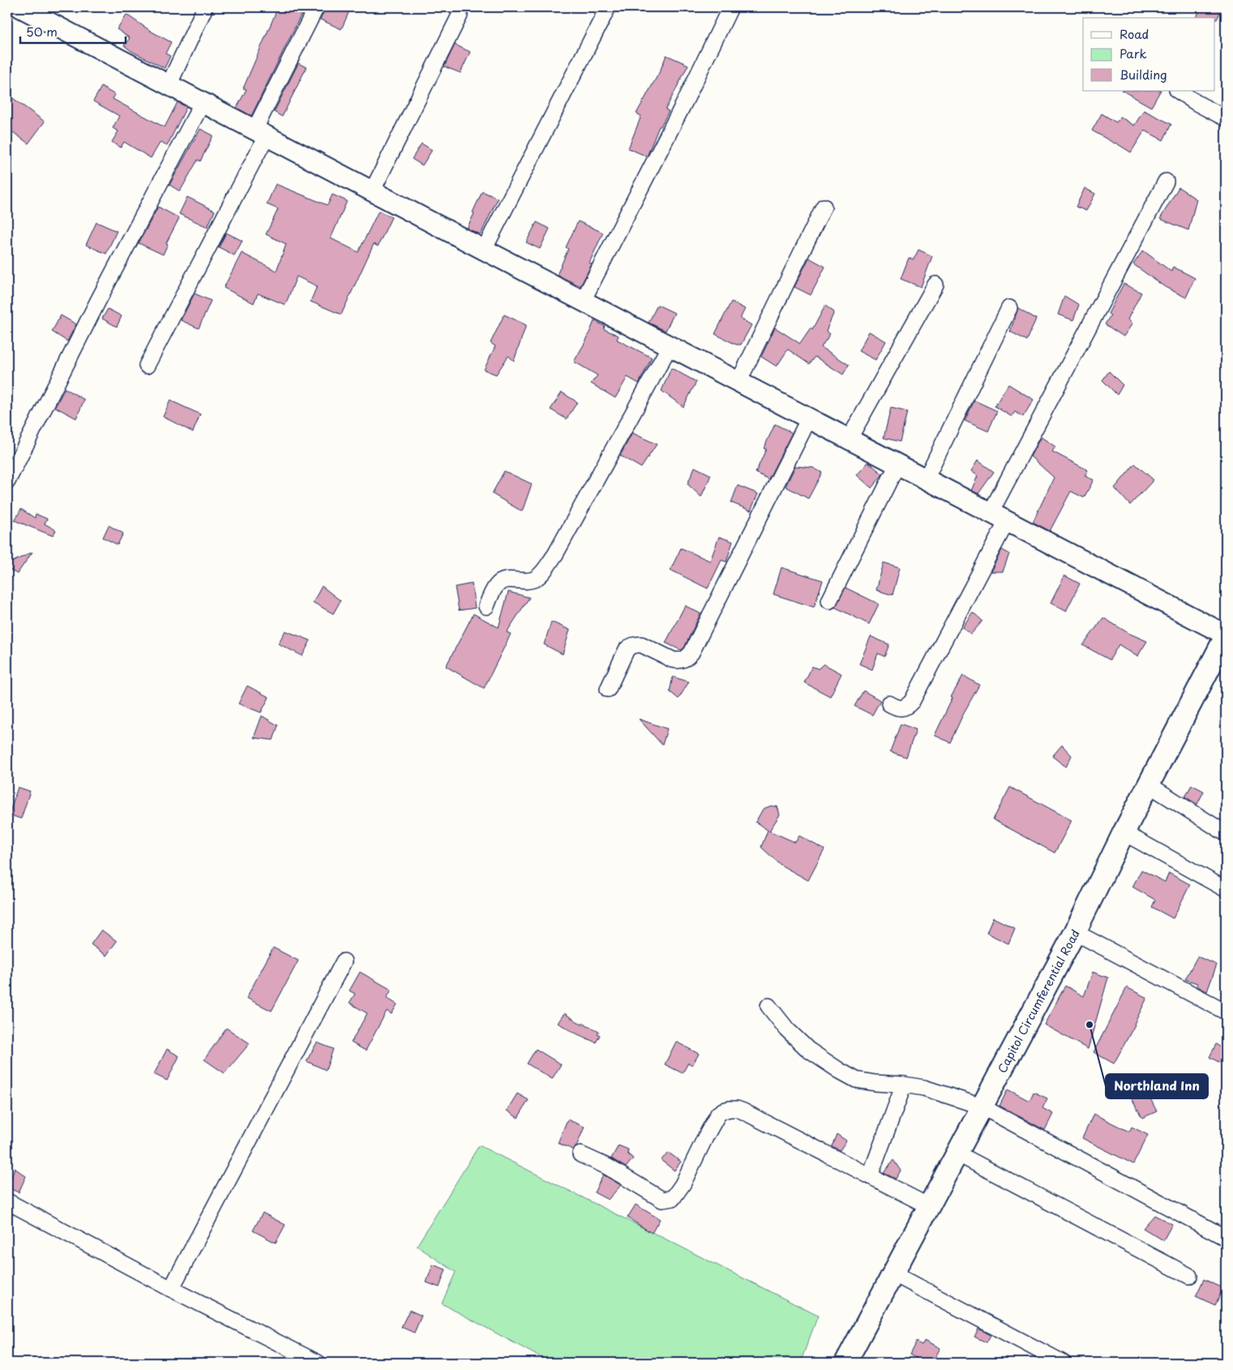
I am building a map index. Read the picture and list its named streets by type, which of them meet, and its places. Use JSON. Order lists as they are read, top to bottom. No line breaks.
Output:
{"streets":{"main road":["Capitol Circumferential Road"]},"places":["Northland Inn"],"legend":["Road","Park","Building"],"scale_bar":"50 m"}
